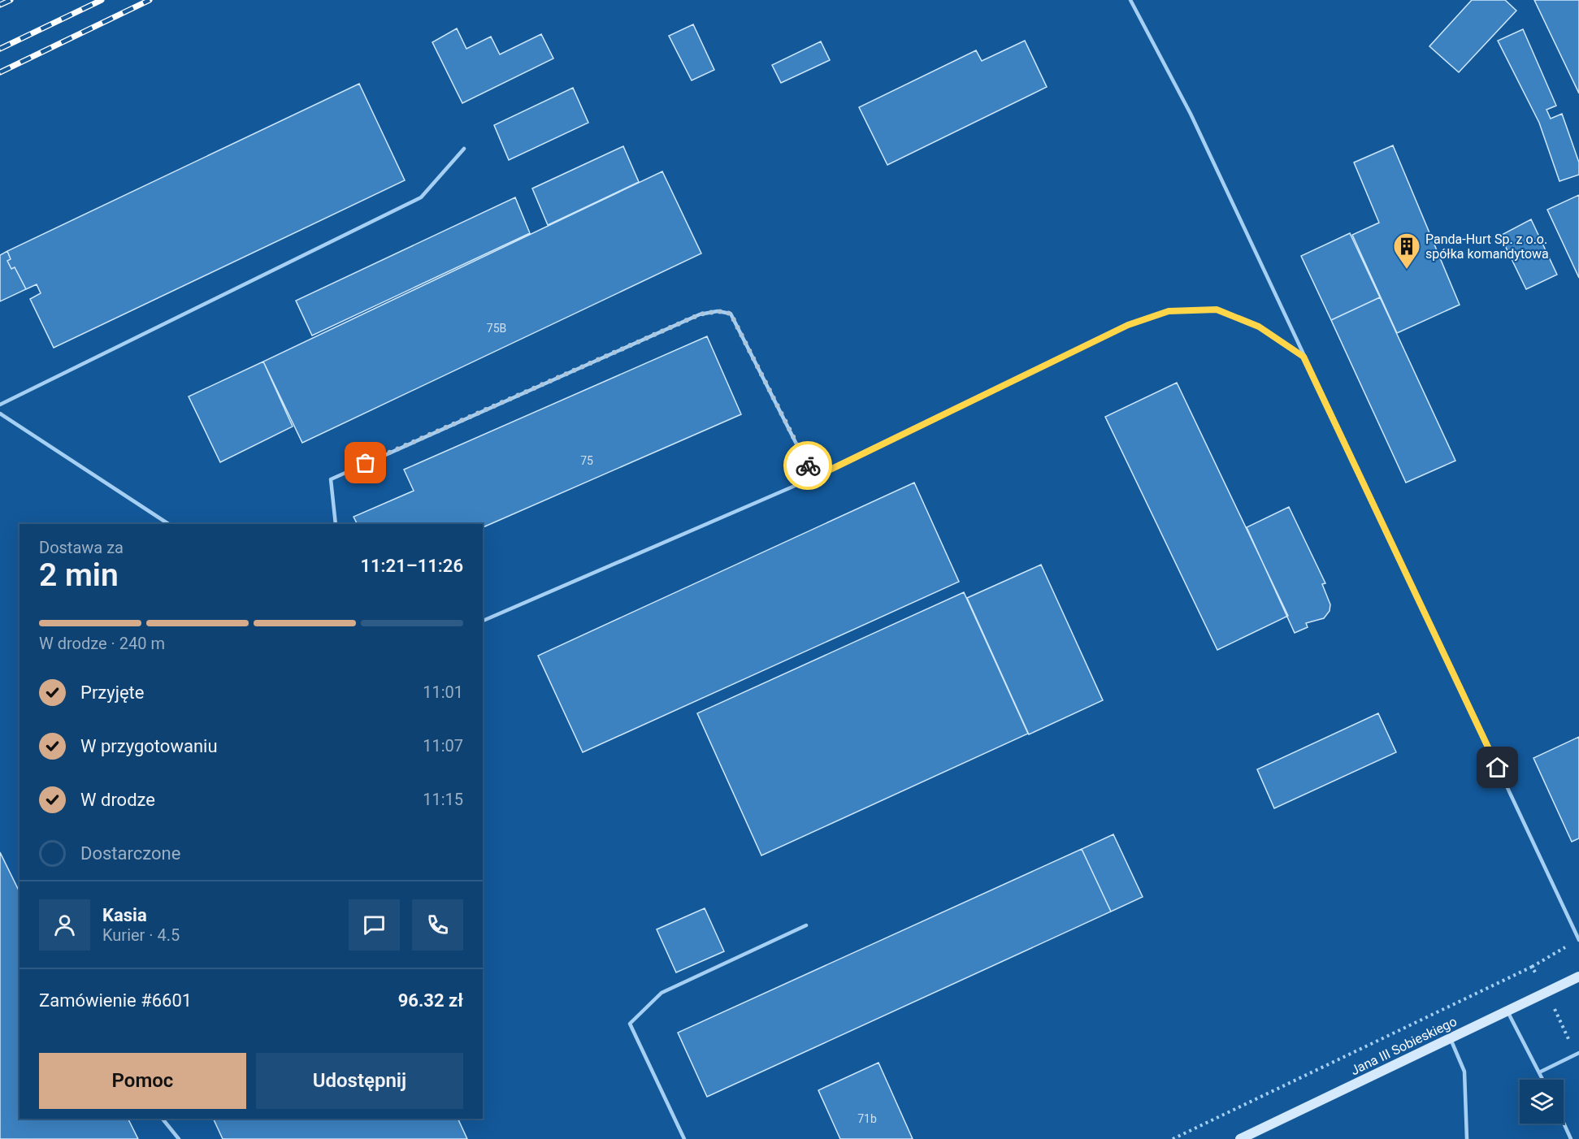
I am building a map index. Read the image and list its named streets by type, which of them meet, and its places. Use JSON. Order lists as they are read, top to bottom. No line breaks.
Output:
{"streets":{"main road":["Jana III Sobieskiego"]},"places":{"building":["Panda-Hurt Sp. z o.o. spółka komandytowa"]},"house_numbers":["75B","75","71b"],"page":{"heading":["2 min","Dostawa za","11:21–11:26"],"panel":["Kasia","Kurier · 4.5","Zamówienie #6601","96.32 zł"],"bar":"W drodze · 240 m","list":[["Przyjęte","11:01"],["W przygotowaniu","11:07"],["W drodze","11:15"],"Dostarczone"],"buttons":["Pomoc","Udostępnij"]}}
